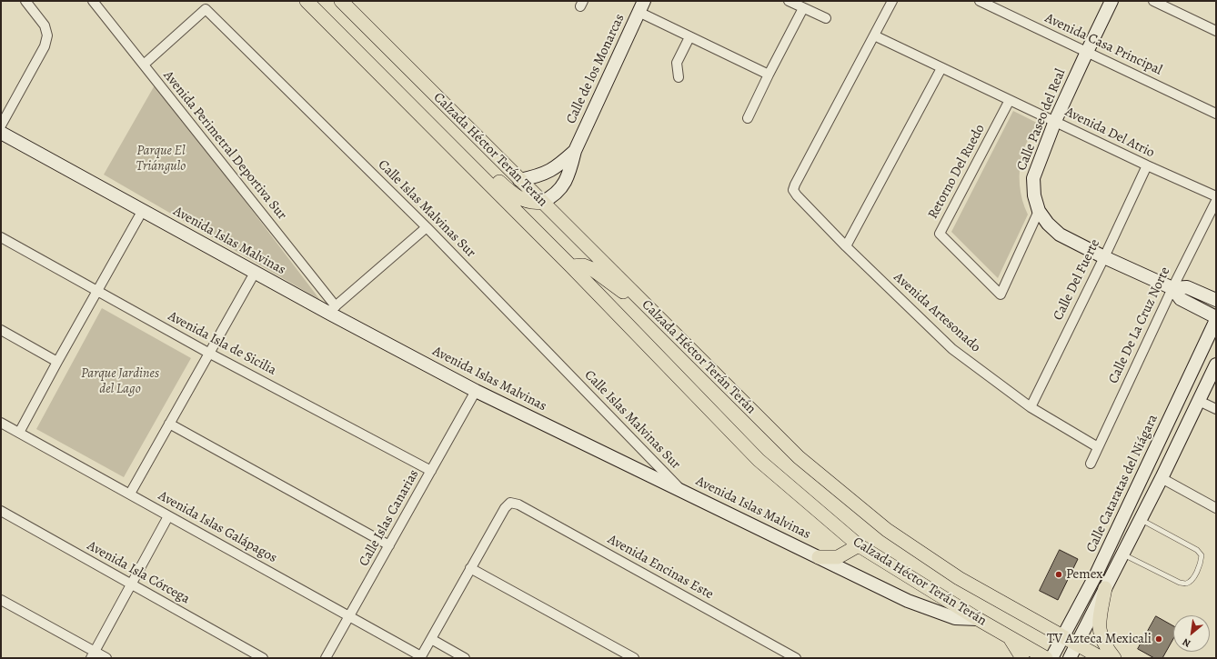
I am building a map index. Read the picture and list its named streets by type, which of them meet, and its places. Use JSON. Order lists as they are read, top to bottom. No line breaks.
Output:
{"streets":{"main road":["Calzada Héctor Terán Terán"],"street":["Avenida Casa Principal","Calle de los Monarcas","Calle Paseo del Real","Avenida Del Atrio","Avenida Perimetral Deportiva Sur","Retorno Del Ruedo","Calle Islas Malvinas Sur","Avenida Islas Malvinas","Calle Del Fuerte","Avenida Artesonado","Calle De La Cruz Norte","Avenida Isla de Sicilia","Calle Cataratas del Niágara","Calle Islas Canarias","Avenida Islas Galápagos","Avenida Encinas Este","Avenida Isla Córcega"]},"crossings":[["Avenida Casa Principal","Calle Paseo del Real"],["Calle de los Monarcas","Calzada Héctor Terán Terán"],["Calle Paseo del Real","Avenida Del Atrio"],["Calle Paseo del Real","Retorno Del Ruedo"],["Calle Paseo del Real","Calle Del Fuerte"],["Calle Paseo del Real","Calle De La Cruz Norte"],["Calle Paseo del Real","Calle Cataratas del Niágara"],["Avenida Del Atrio","Retorno Del Ruedo"],["Avenida Del Atrio","Calle Del Fuerte"],["Avenida Del Atrio","Avenida Artesonado"],["Avenida Perimetral Deportiva Sur","Calle Islas Malvinas Sur"],["Avenida Perimetral Deportiva Sur","Avenida Islas Malvinas"],["Calzada Héctor Terán Terán","Avenida Islas Malvinas"],["Calzada Héctor Terán Terán","Calle Cataratas del Niágara"],["Calle Islas Malvinas Sur","Avenida Islas Malvinas"],["Avenida Islas Malvinas","Calle Islas Canarias"],["Calle Del Fuerte","Avenida Artesonado"],["Avenida Artesonado","Calle De La Cruz Norte"],["Avenida Isla de Sicilia","Calle Islas Canarias"],["Calle Islas Canarias","Avenida Islas Galápagos"]],"parks":["Parque El Triángulo","Parque Jardines del Lago"],"places":["Pemex","TV Azteca Mexicali"],"north":"bottom left"}
